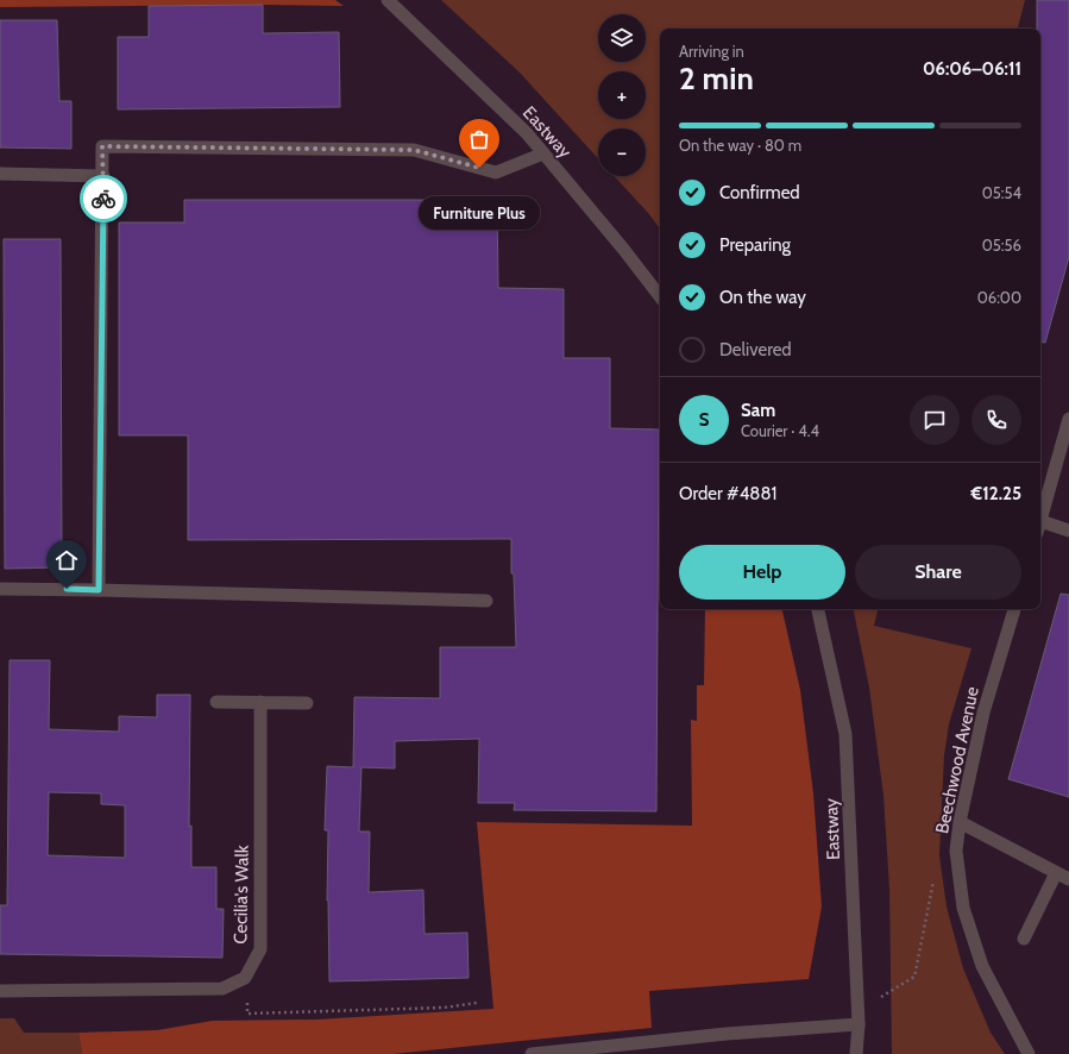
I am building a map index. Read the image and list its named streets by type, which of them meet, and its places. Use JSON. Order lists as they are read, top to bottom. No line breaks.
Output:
{"streets":{"street":["Eastway","Beechwood Avenue","Cecilia's Walk"]},"places":["Furniture Plus"],"page":{"map_buttons":["+","−"],"heading":["2 min","Arriving in","06:06–06:11"],"panel":["Sam","Courier · 4.4","Order #4881","€12.25"],"bar":"On the way · 80 m","list":[["Confirmed","05:54"],["Preparing","05:56"],["On the way","06:00"],"Delivered"],"bubble":"Furniture Plus","round":"S","buttons":["Help","Share"]}}
